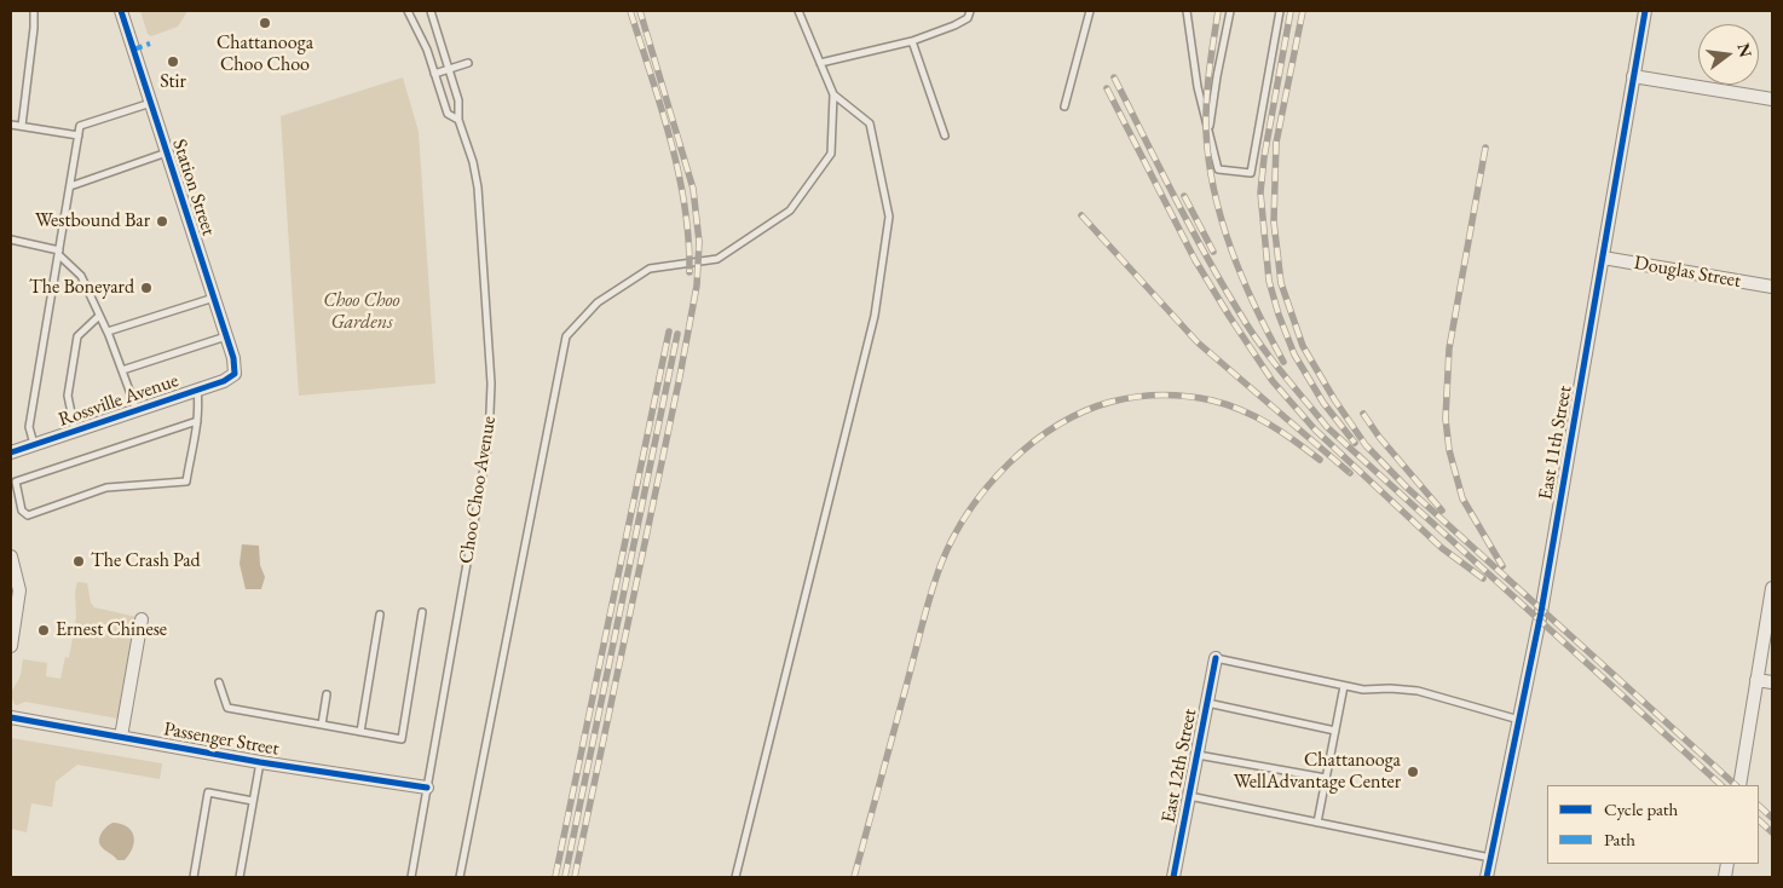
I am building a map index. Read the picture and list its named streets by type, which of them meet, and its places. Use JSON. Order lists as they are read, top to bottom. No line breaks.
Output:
{"streets":{"street":["Station Street","Douglas Street","Rossville Avenue","East 11th Street","Passenger Street","East 12th Street"],"lane":["Choo Choo Avenue"]},"crossings":[["Station Street","Rossville Avenue"],["Douglas Street","East 11th Street"],["Choo Choo Avenue","Passenger Street"]],"parks":["Choo Choo Gardens"],"places":["Chattanooga Choo Choo","Stir","Westbound Bar","The Boneyard","The Crash Pad","Ernest Chinese","Chattanooga WellAdvantage Center"],"legend":["Cycle path","Path"],"north":"right"}
